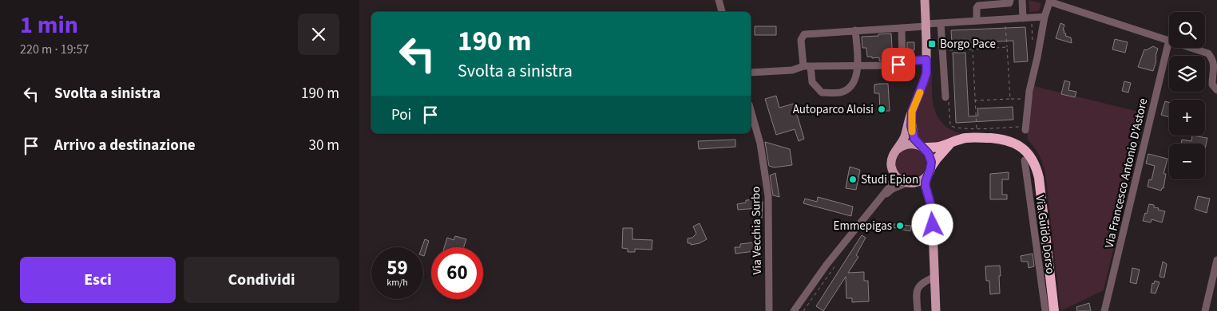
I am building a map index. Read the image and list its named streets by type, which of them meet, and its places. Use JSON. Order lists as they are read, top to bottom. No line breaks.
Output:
{"streets":{"street":["Via Francesco Antonio D'Astore","Via Vecchia Surbo","Via Guido Dorso"]},"places":{"transit":["Borgo Pace"],"other":["Autoparco Aloisi","Studi Epion","Emmepigas"]},"page":{"heading":["1 min","220 m · 19:57"],"map_buttons":["+","−"],"turn":["190 m","Svolta a sinistra"],"list":[{"name":"Svolta a sinistra","value":"190 m"},{"name":"Arrivo a destinazione","value":"30 m"}],"then":"Poi","speed":"59 km/h","limit":"60","buttons":["Esci","Condividi"]}}
